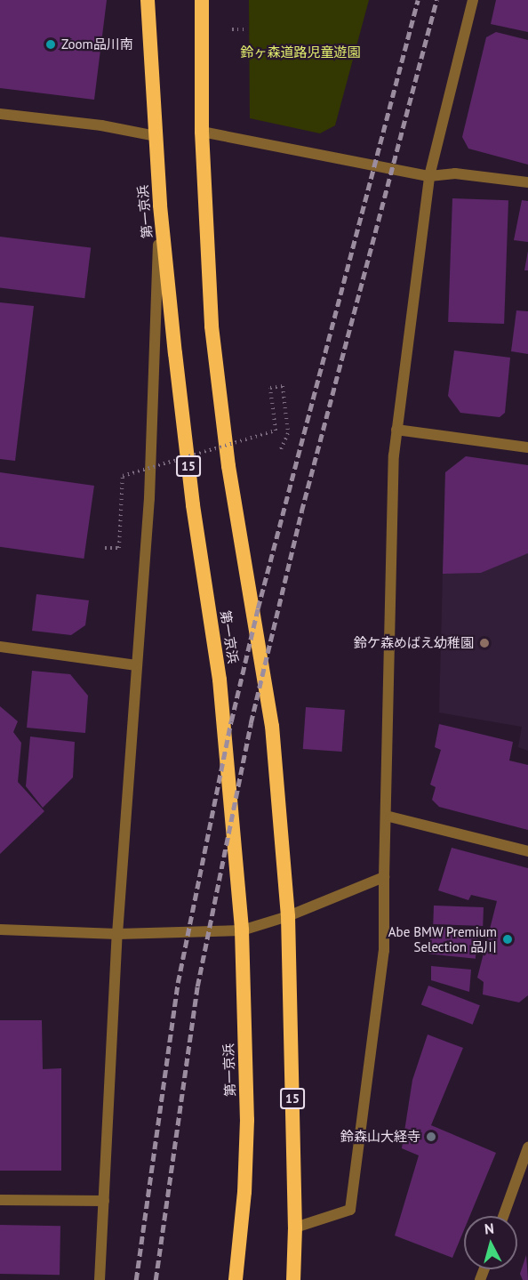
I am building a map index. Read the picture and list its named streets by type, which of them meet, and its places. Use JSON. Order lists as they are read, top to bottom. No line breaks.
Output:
{"streets":{"highway":["第一京浜","15"]},"parks":["鈴ヶ森道路児童遊園"],"places":["Zoom品川南","鈴ケ森めばえ幼稚園","Abe BMW Premium Selection 品川","鈴森山大経寺"],"north":"top"}
